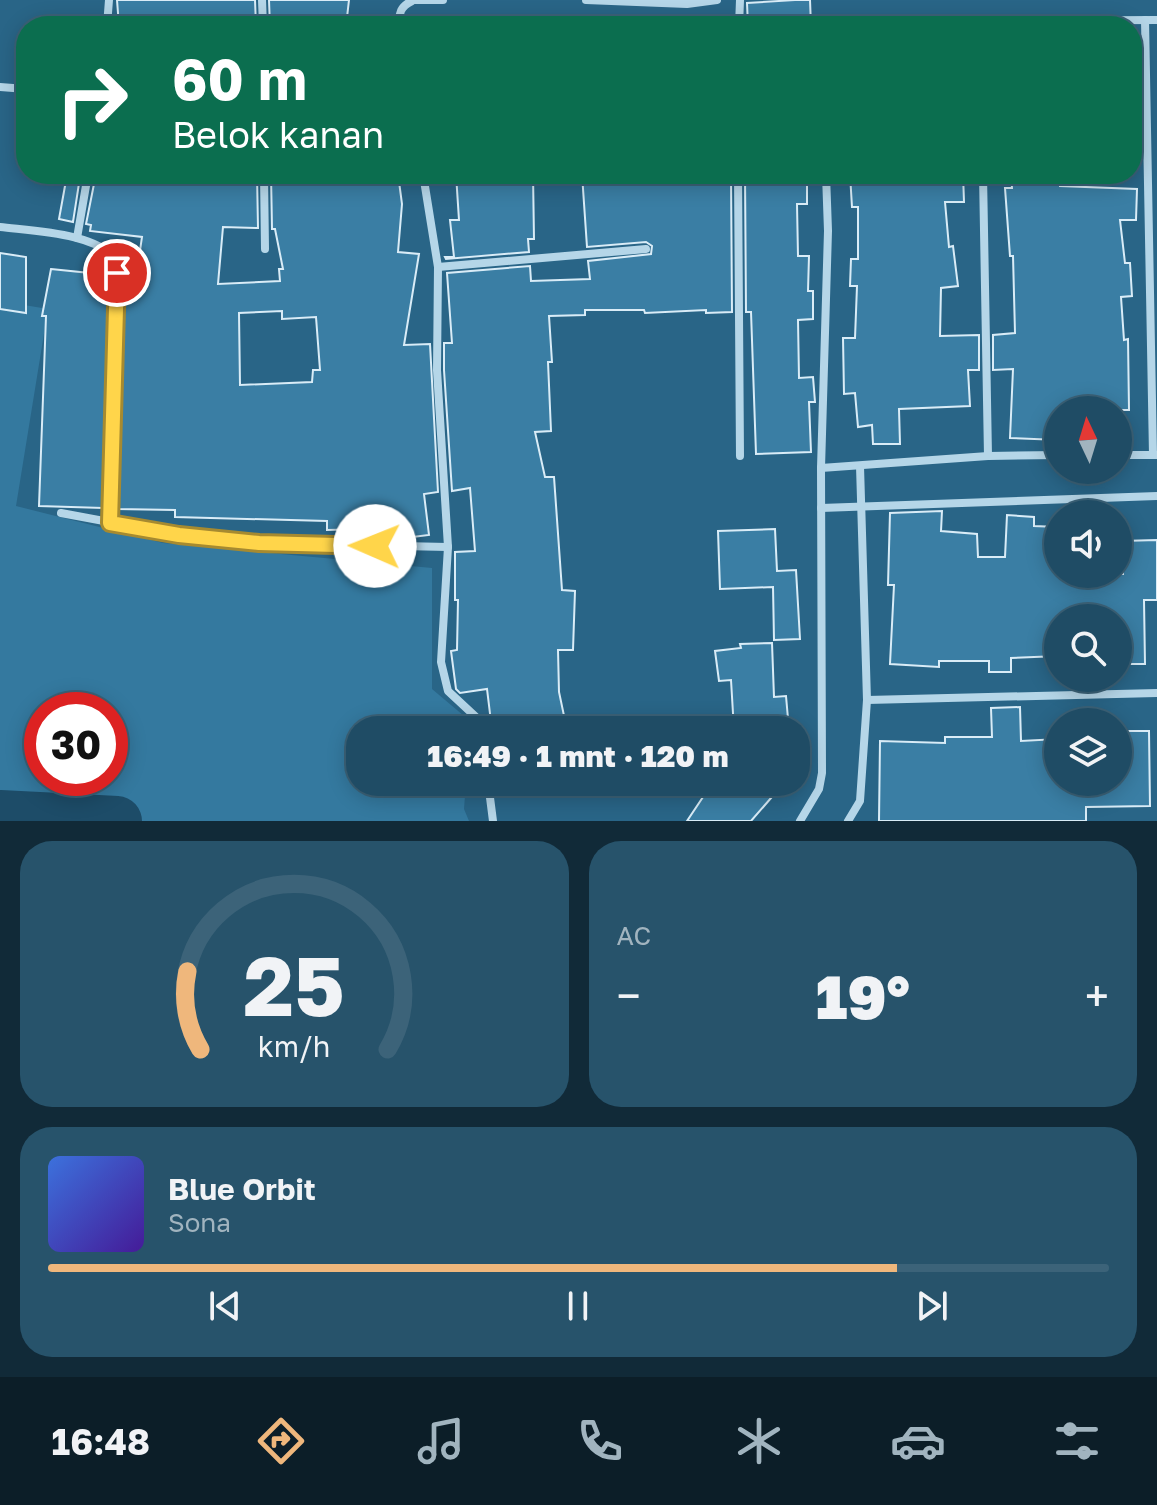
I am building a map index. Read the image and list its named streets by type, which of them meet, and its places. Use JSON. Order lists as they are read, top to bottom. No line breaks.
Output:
{"north":"top","page":{"turn":["60 m","Belok kanan"],"limit":"30","trip":"16:49 · 1 mnt · 120 m","tile":"AC","heat":["−","19°","+"],"song":["Blue Orbit","Sona"],"tabs":"16:48","gauge":["25","km/h"]}}
